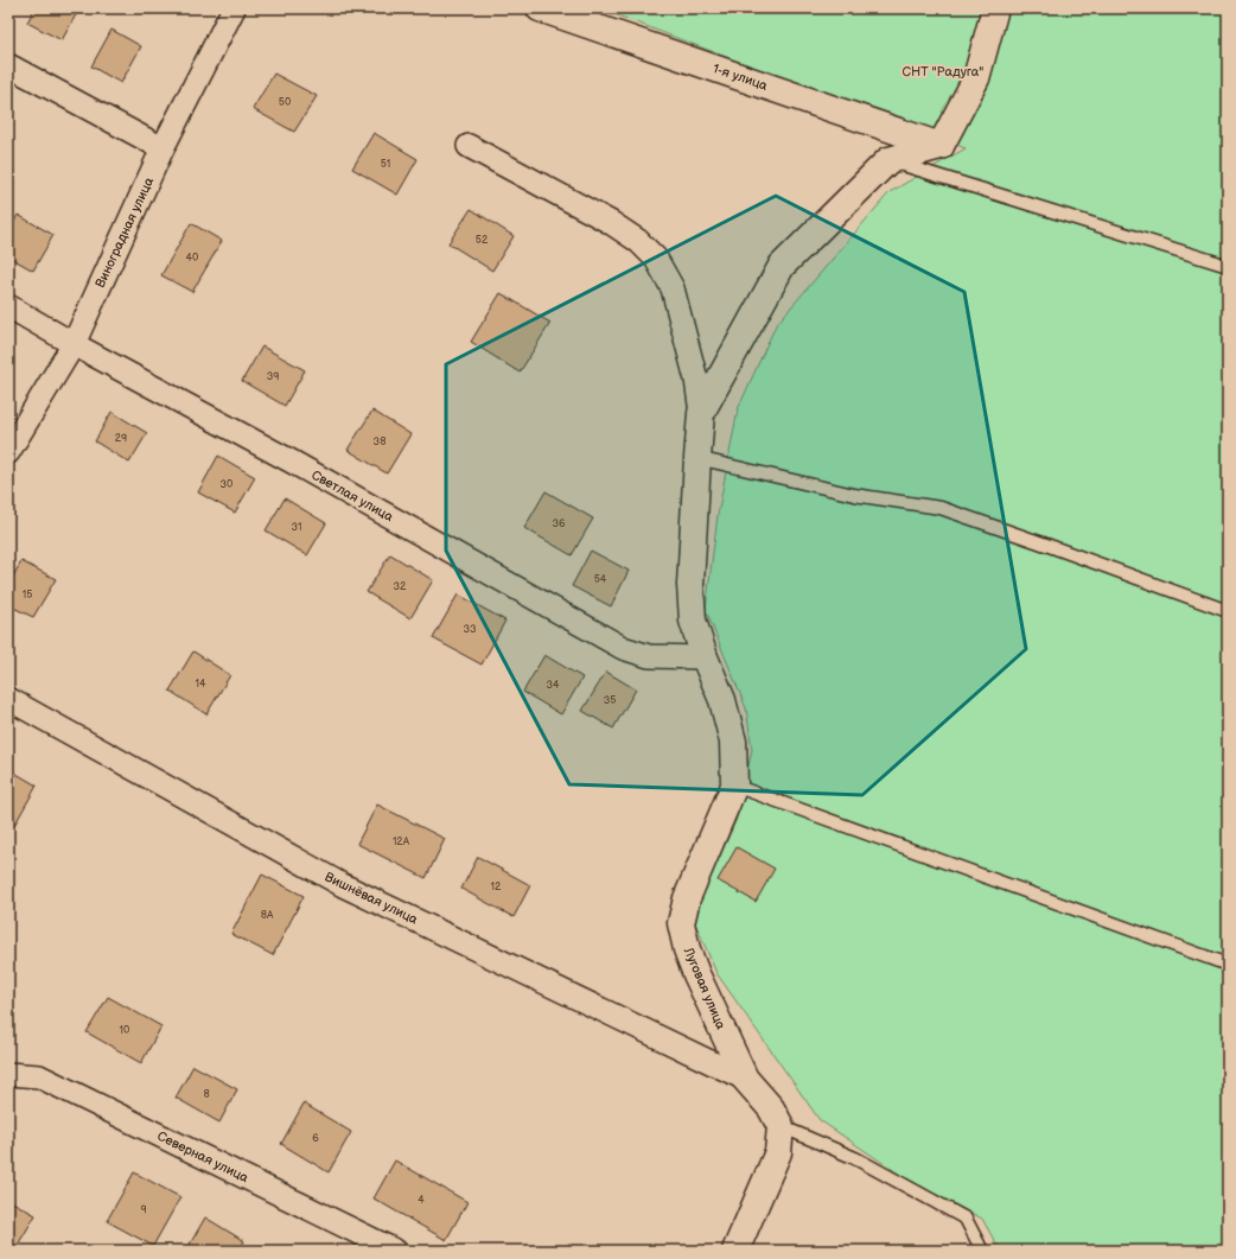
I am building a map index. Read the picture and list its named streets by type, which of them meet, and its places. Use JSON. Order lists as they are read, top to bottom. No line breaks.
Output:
{"streets":{"street":["1-я улица","Виноградная улица","Светлая улица","Вишнёвая улица","Луговая улица","Северная улица"]},"crossings":[["Виноградная улица","Светлая улица"],["Светлая улица","Луговая улица"],["Вишнёвая улица","Луговая улица"]],"parks":["СНТ \"Радуга\""],"house_numbers":["50","51","52","40","39","29","38","30","36","31","54","32","15","33","14","34","35","12А","12","8А","10","8","6","4","9"]}
